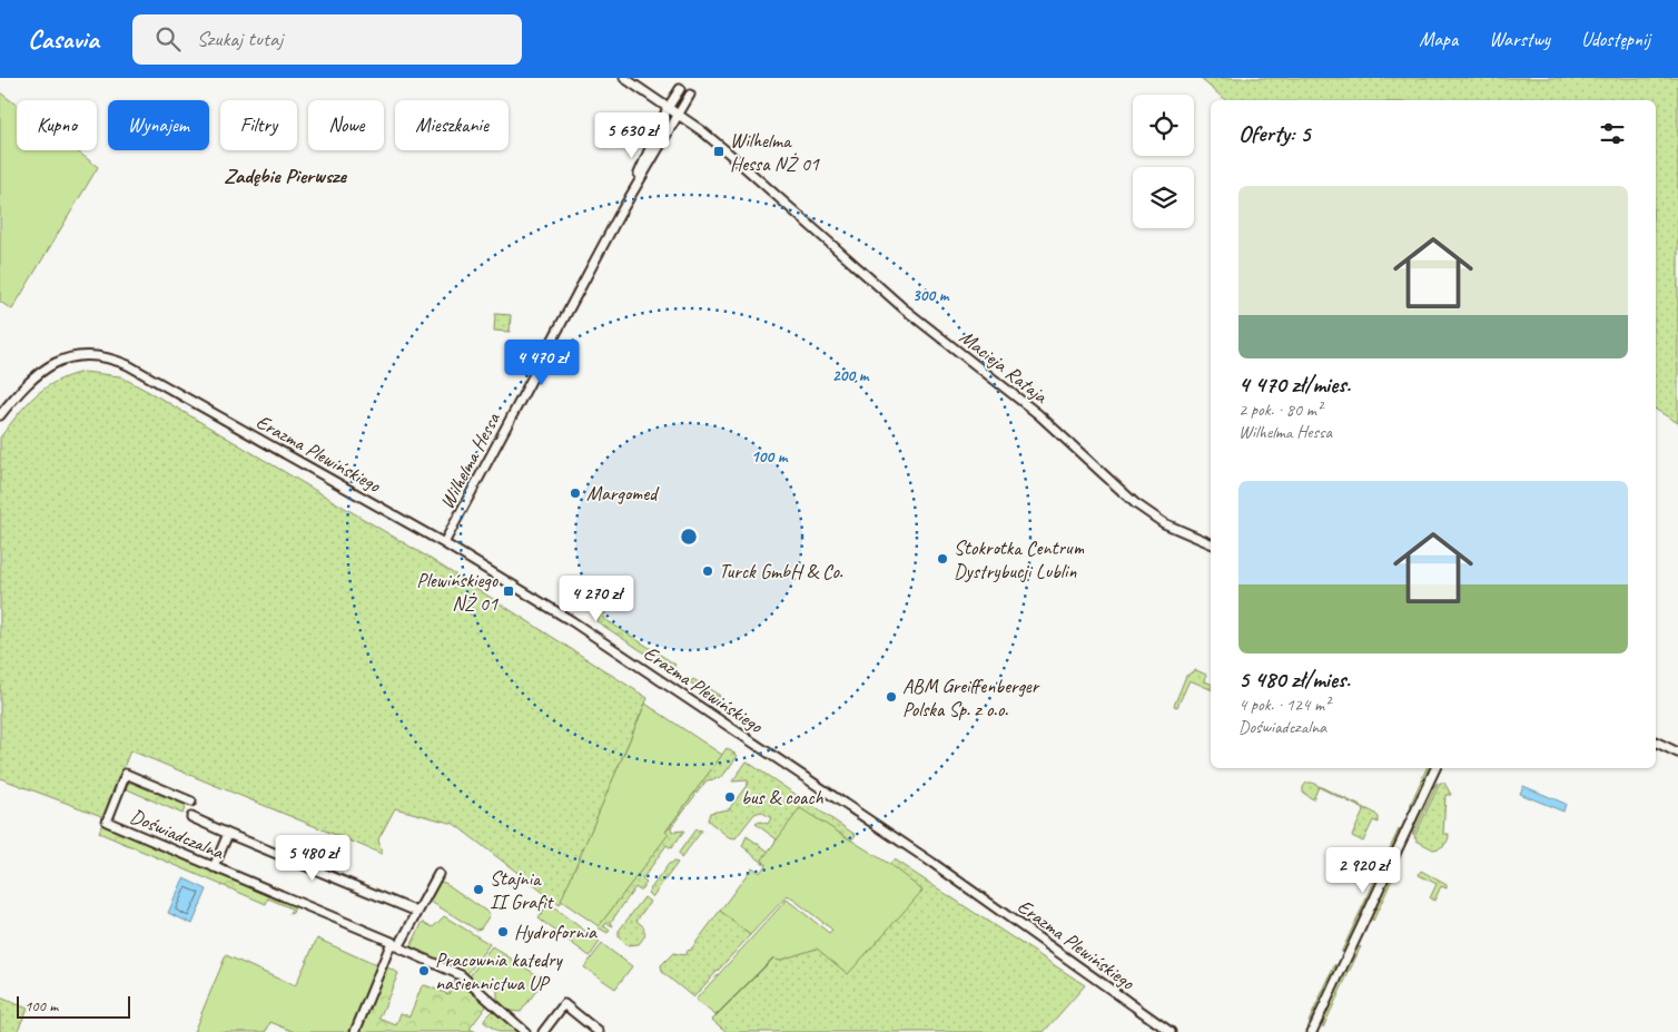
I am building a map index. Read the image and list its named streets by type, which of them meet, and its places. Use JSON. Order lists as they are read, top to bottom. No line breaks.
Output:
{"streets":{"street":["Macieja Rataja","Erazma Plewińskiego","Wilhelma Hessa","Doświadczalna"]},"crossings":[["Macieja Rataja","Wilhelma Hessa"],["Erazma Plewińskiego","Wilhelma Hessa"]],"districts":["Zadębie Pierwsze"],"places":{"transit":["Wilhelma Hessa NŻ 01","Plewińskiego NŻ 01"],"other":["Margomed","Stokrotka Centrum Dystrybucji Lublin","Turck GmbH & Co.","ABM Greiffenberger Polska Sp. z o.o.","bus & coach","Stajnia II Grafit","Hydrofornia","Pracownia katedry nasiennictwa UP"]},"scale_bar":"100 m","page":{"header":"Casavia","search":"Szukaj tutaj","nav":["Mapa","Warstwy","Udostępnij"],"chip":["Kupno","Wynajem","Filtry","Nowe","Mieszkanie"],"heading":"Oferty: 5","price":["5 630 zł","4 470 zł","4 270 zł","5 480 zł","2 920 zł"],"list":[{"name":"4 470 zł/mies.","note":"2 pok. · 80 m² · Wilhelma Hessa"},{"name":"5 480 zł/mies.","note":"4 pok. · 124 m² · Doświadczalna"}],"scale":"100 m"},"rings":["300 m","200 m","100 m"]}
